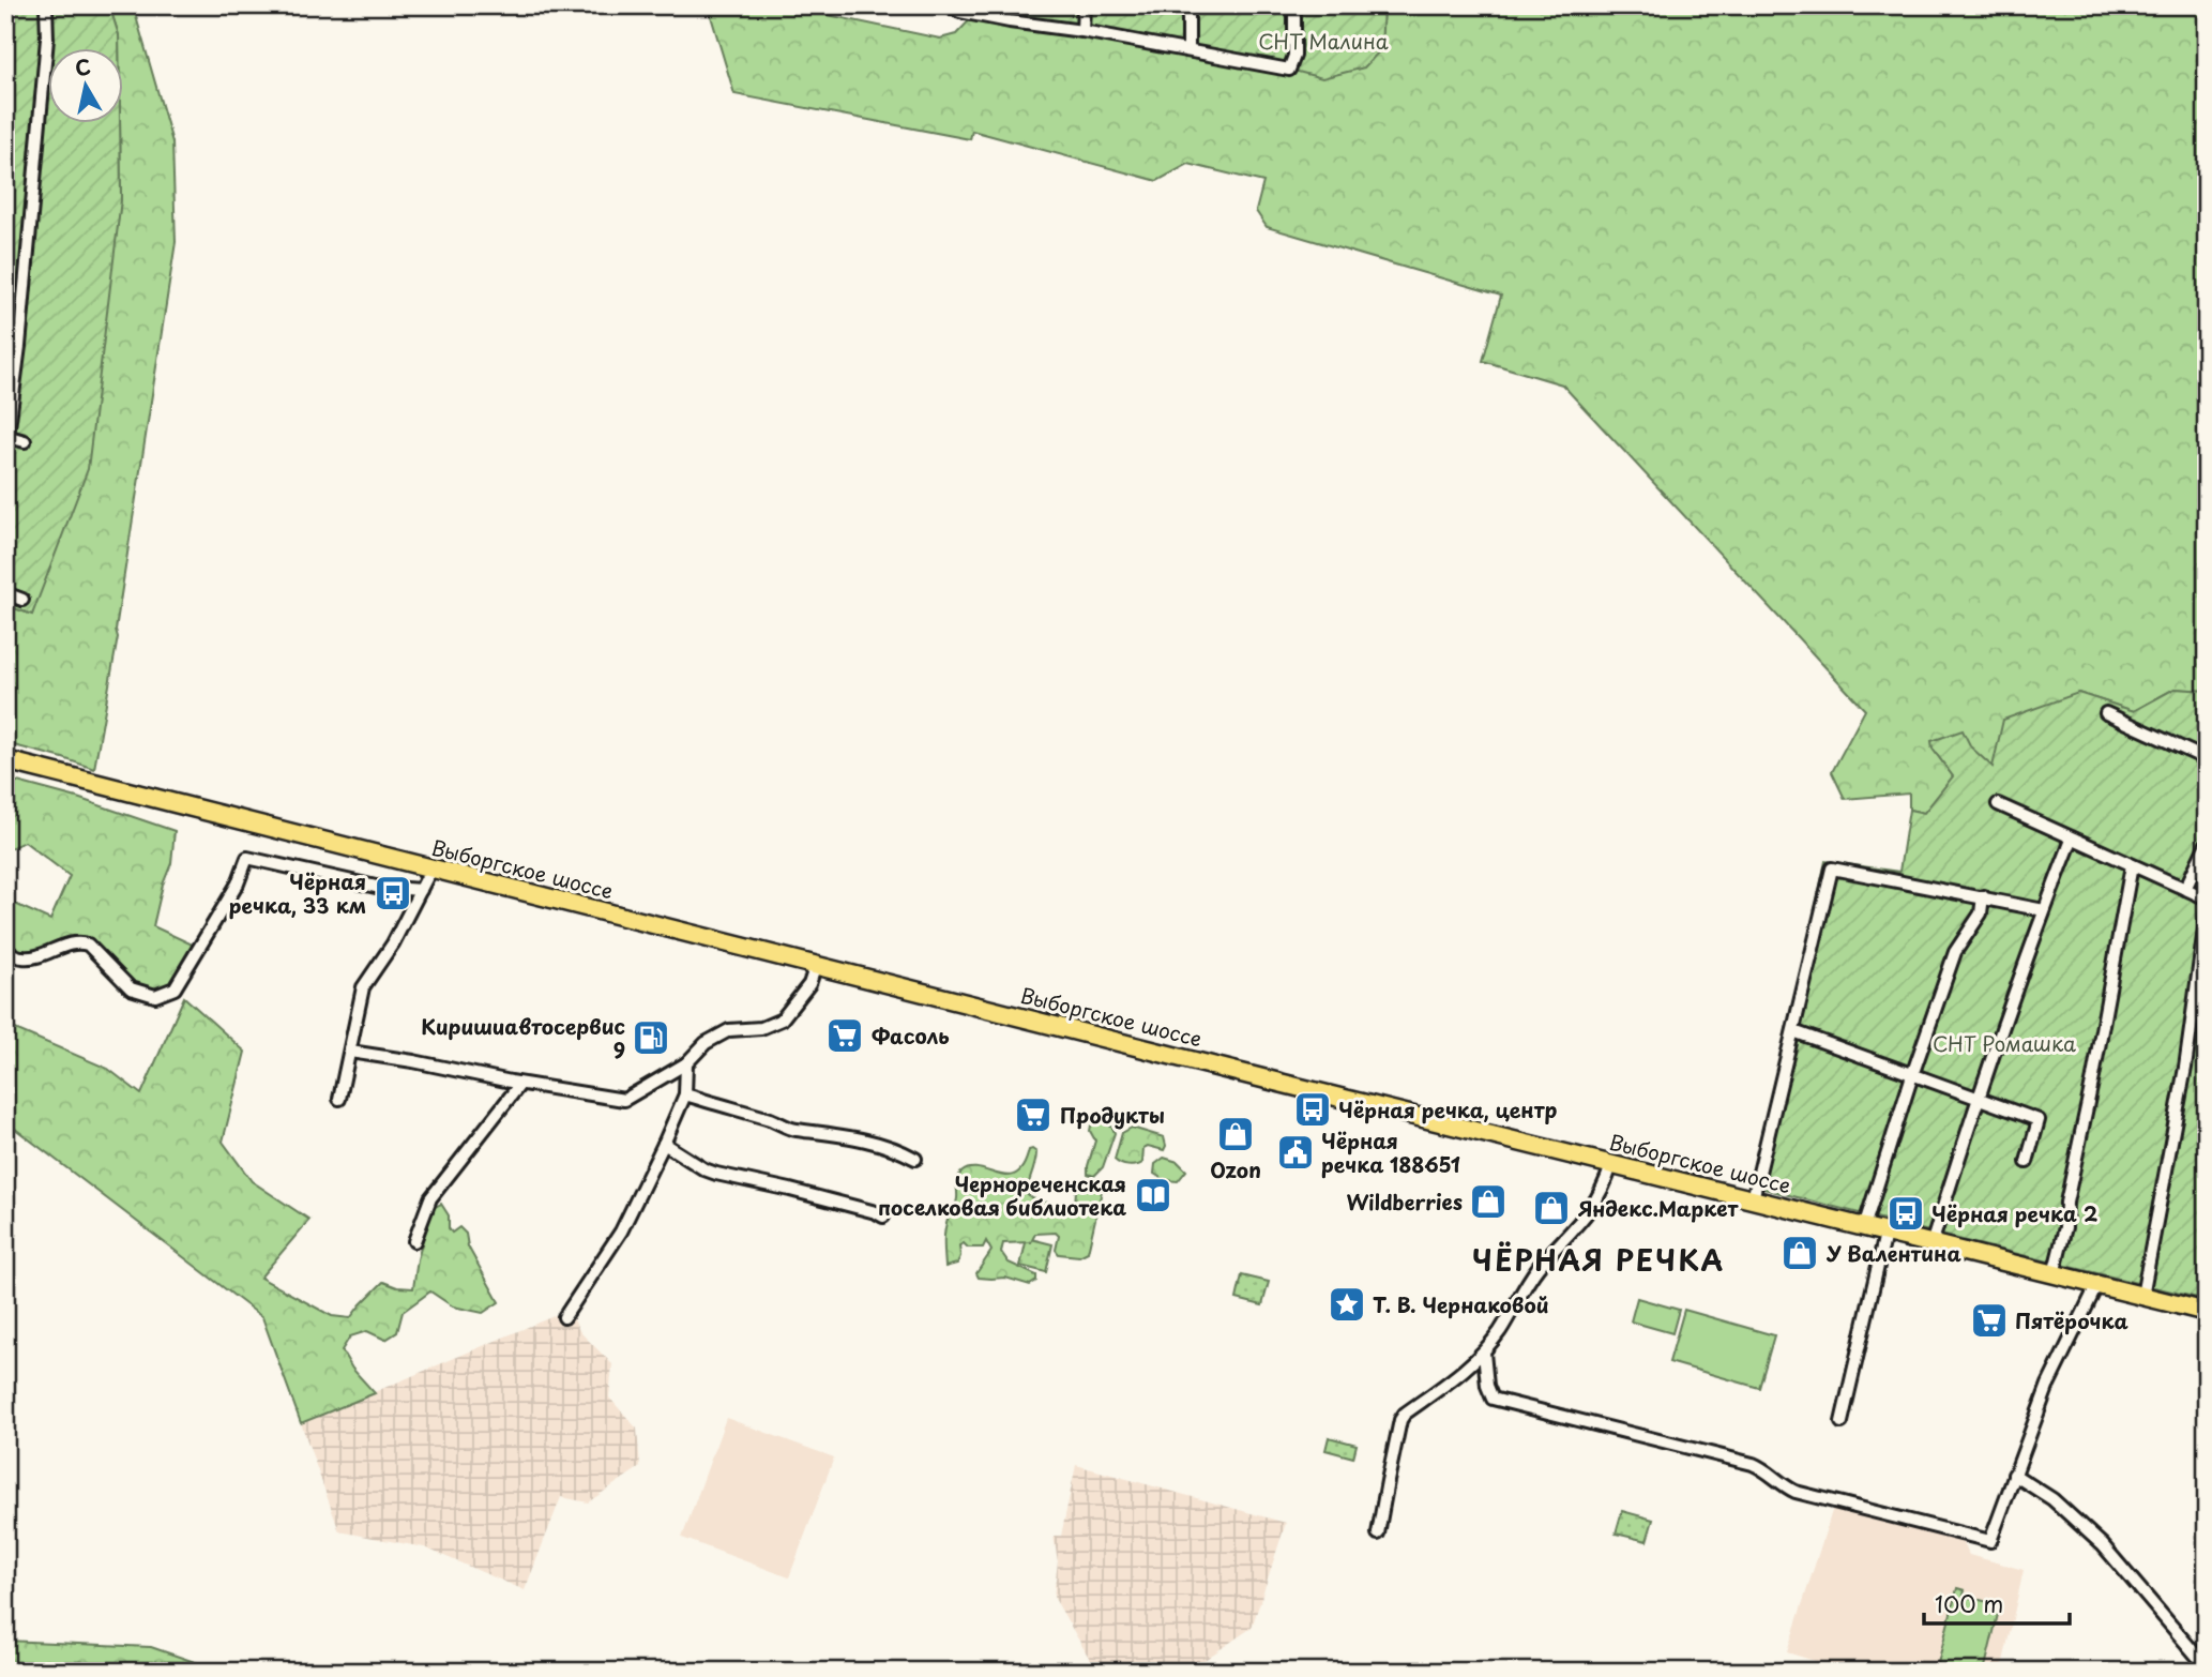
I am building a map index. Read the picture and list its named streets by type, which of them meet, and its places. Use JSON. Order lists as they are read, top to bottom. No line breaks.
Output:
{"streets":{"main road":["Выборгское шоссе"]},"districts":["ЧЁРНАЯ РЕЧКА"],"parks":["СНТ Малина","СНТ Ромашка"],"places":{"bus stop":["Чёрная речка, 33 км","Чёрная речка, центр","Чёрная речка 2"],"supermarket":["Фасоль","Продукты","Пятёрочка"],"fuel station":["Киришиавтосервис 9"],"shop":["Ozon","Wildberries","Яндекс.Маркет","У Валентина"],"public building":["Чёрная речка 188651"],"library":["Чернореченская поселковая библиотека"],"place":["Т. В. Чернаковой"]},"scale_bar":"100 m","north":"top"}
